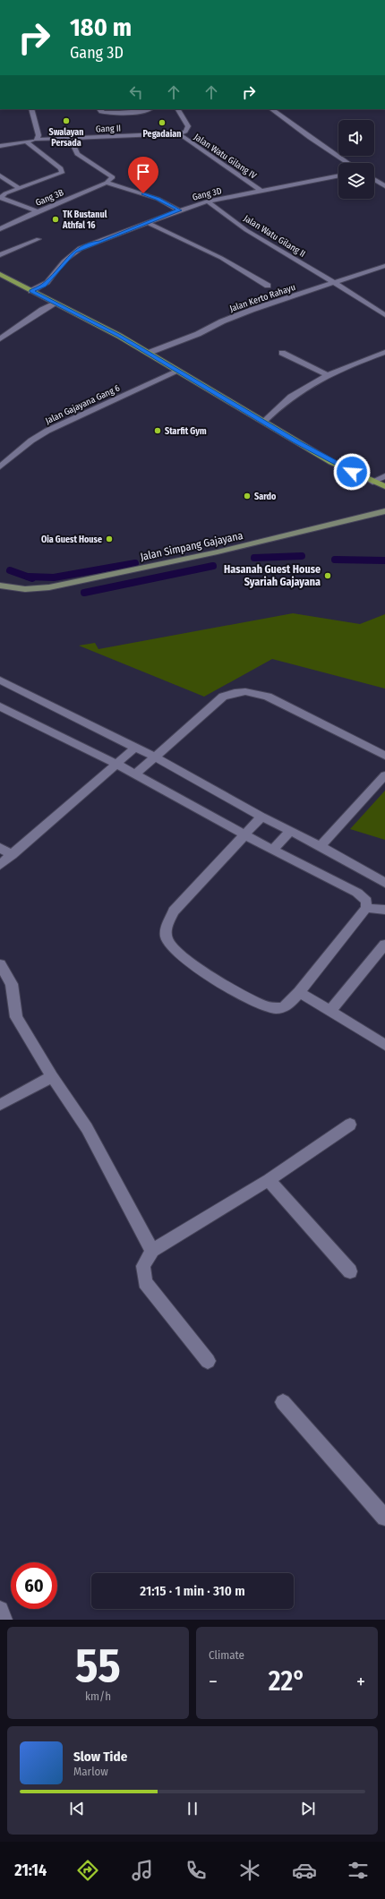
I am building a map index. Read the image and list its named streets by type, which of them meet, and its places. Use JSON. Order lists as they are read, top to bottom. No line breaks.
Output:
{"streets":{"main road":["Jalan Simpang Gajayana"],"street":["Gang II","Jalan Watu Gilang IV","Gang 3D","Gang 3B","Jalan Watu Gilang II","Jalan Kerto Rahayu","Jalan Gajayana Gang 6"]},"crossings":[["Gang II","Jalan Watu Gilang IV"],["Jalan Watu Gilang IV","Gang 3D"],["Gang 3D","Jalan Watu Gilang II"],["Jalan Watu Gilang II","Jalan Kerto Rahayu"]],"places":["Swalayan Persada","Pegadaian","TK Bustanul Athfal 16","Starfit Gym","Sardo","Oia Guest House","Hasanah Guest House Syariah Gajayana"],"page":{"turn":["180 m","Gang 3D"],"limit":"60","trip":"21:15 · 1 min · 310 m","tile":[["55","km/h"],"Climate"],"heat":["−","22°","+"],"song":["Slow Tide","Marlow"],"tabs":"21:14"}}
